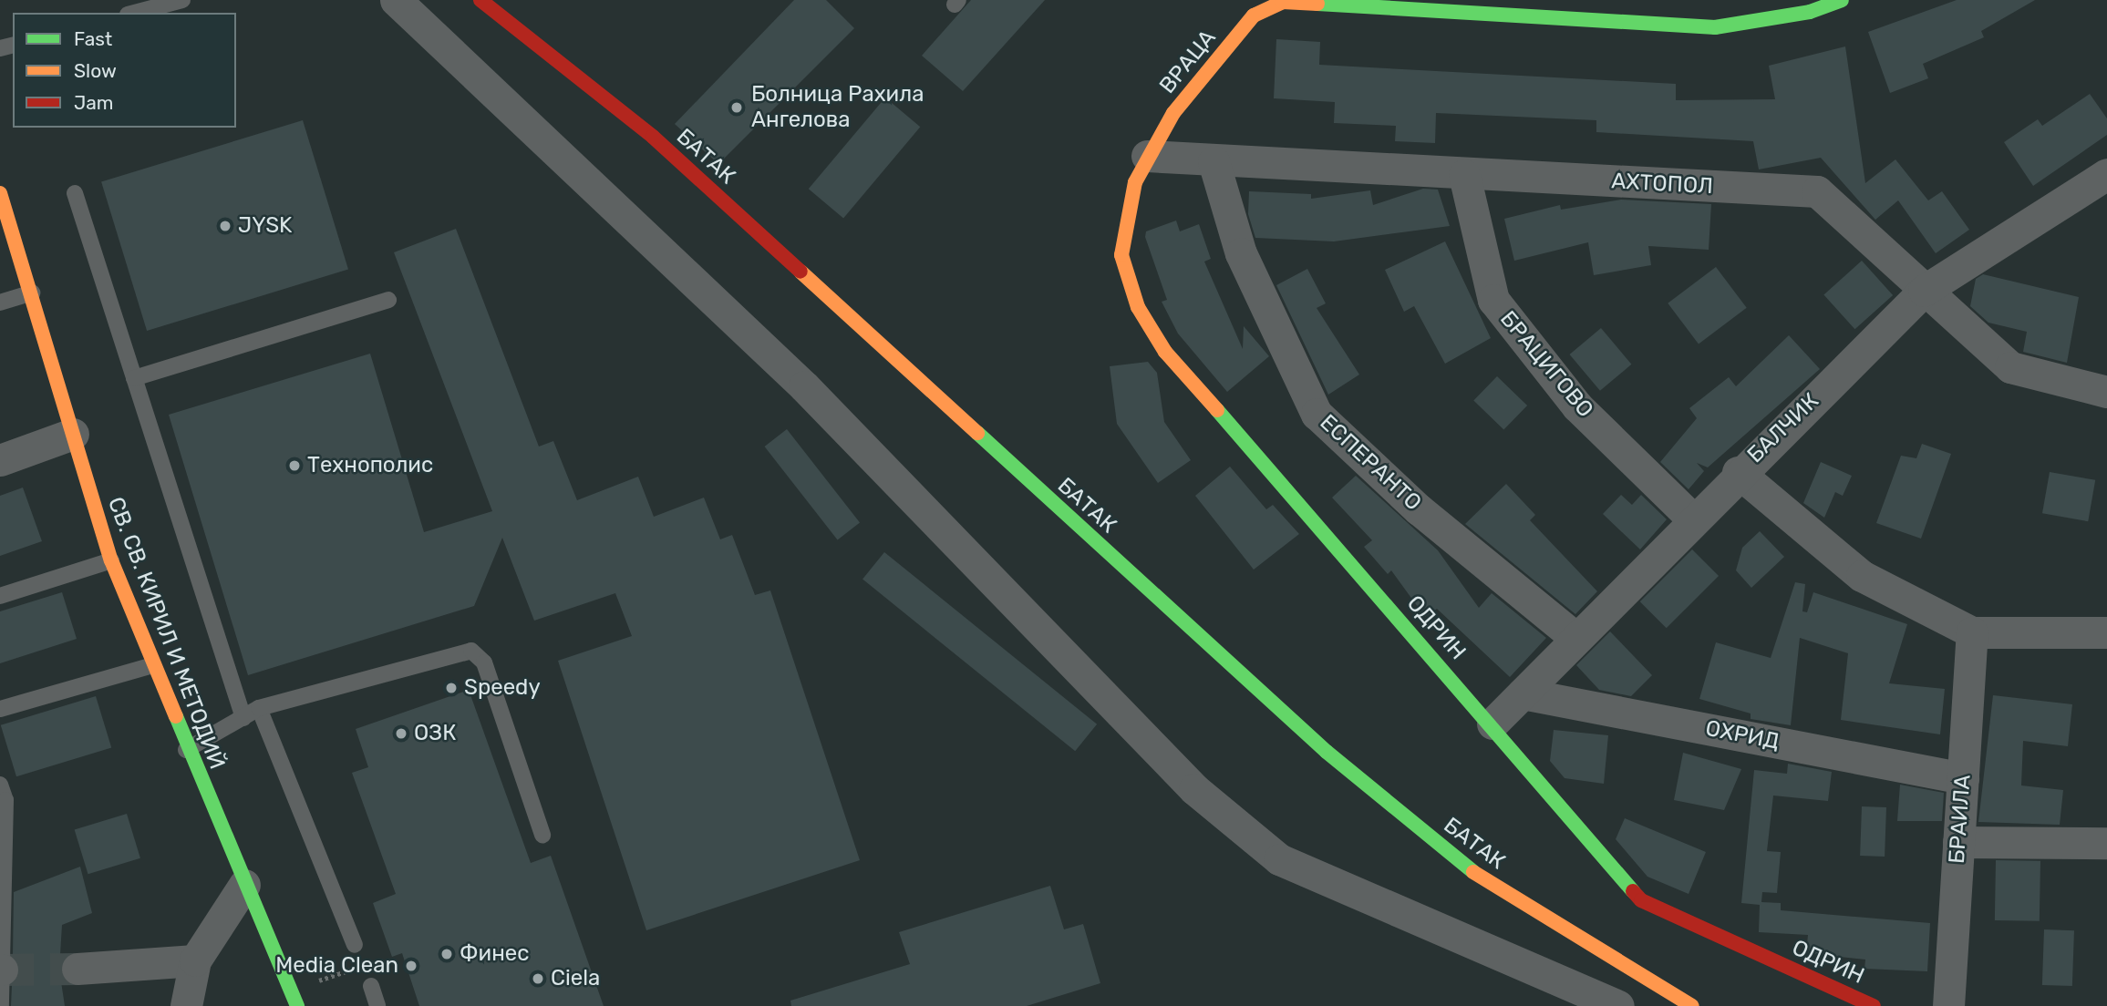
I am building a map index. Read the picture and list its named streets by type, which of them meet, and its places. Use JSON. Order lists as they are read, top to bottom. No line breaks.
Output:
{"streets":{"street":["ВРАЦА","БАТАК","АХТОПОЛ","БРАЦИГОВО","БАЛЧИК","ЕСПЕРАНТО","ОДРИН","СВ. СВ. КИРИЛ И МЕТОДИЙ","ОХРИД","БРАИЛА"]},"crossings":[["ВРАЦА","АХТОПОЛ"],["ВРАЦА","ОДРИН"],["АХТОПОЛ","БРАЦИГОВО"],["АХТОПОЛ","БАЛЧИК"],["АХТОПОЛ","ЕСПЕРАНТО"],["АХТОПОЛ","ОДРИН"],["БРАЦИГОВО","БАЛЧИК"],["БАЛЧИК","ЕСПЕРАНТО"],["БАЛЧИК","ОДРИН"],["БАЛЧИК","ОХРИД"],["ОХРИД","БРАИЛА"]],"places":["Болница Рахила Ангелова","JYSK","Технополис","Speedy","ОЗК","Финес","Media Clean","Ciela"],"legend":["Fast","Slow","Jam"]}
